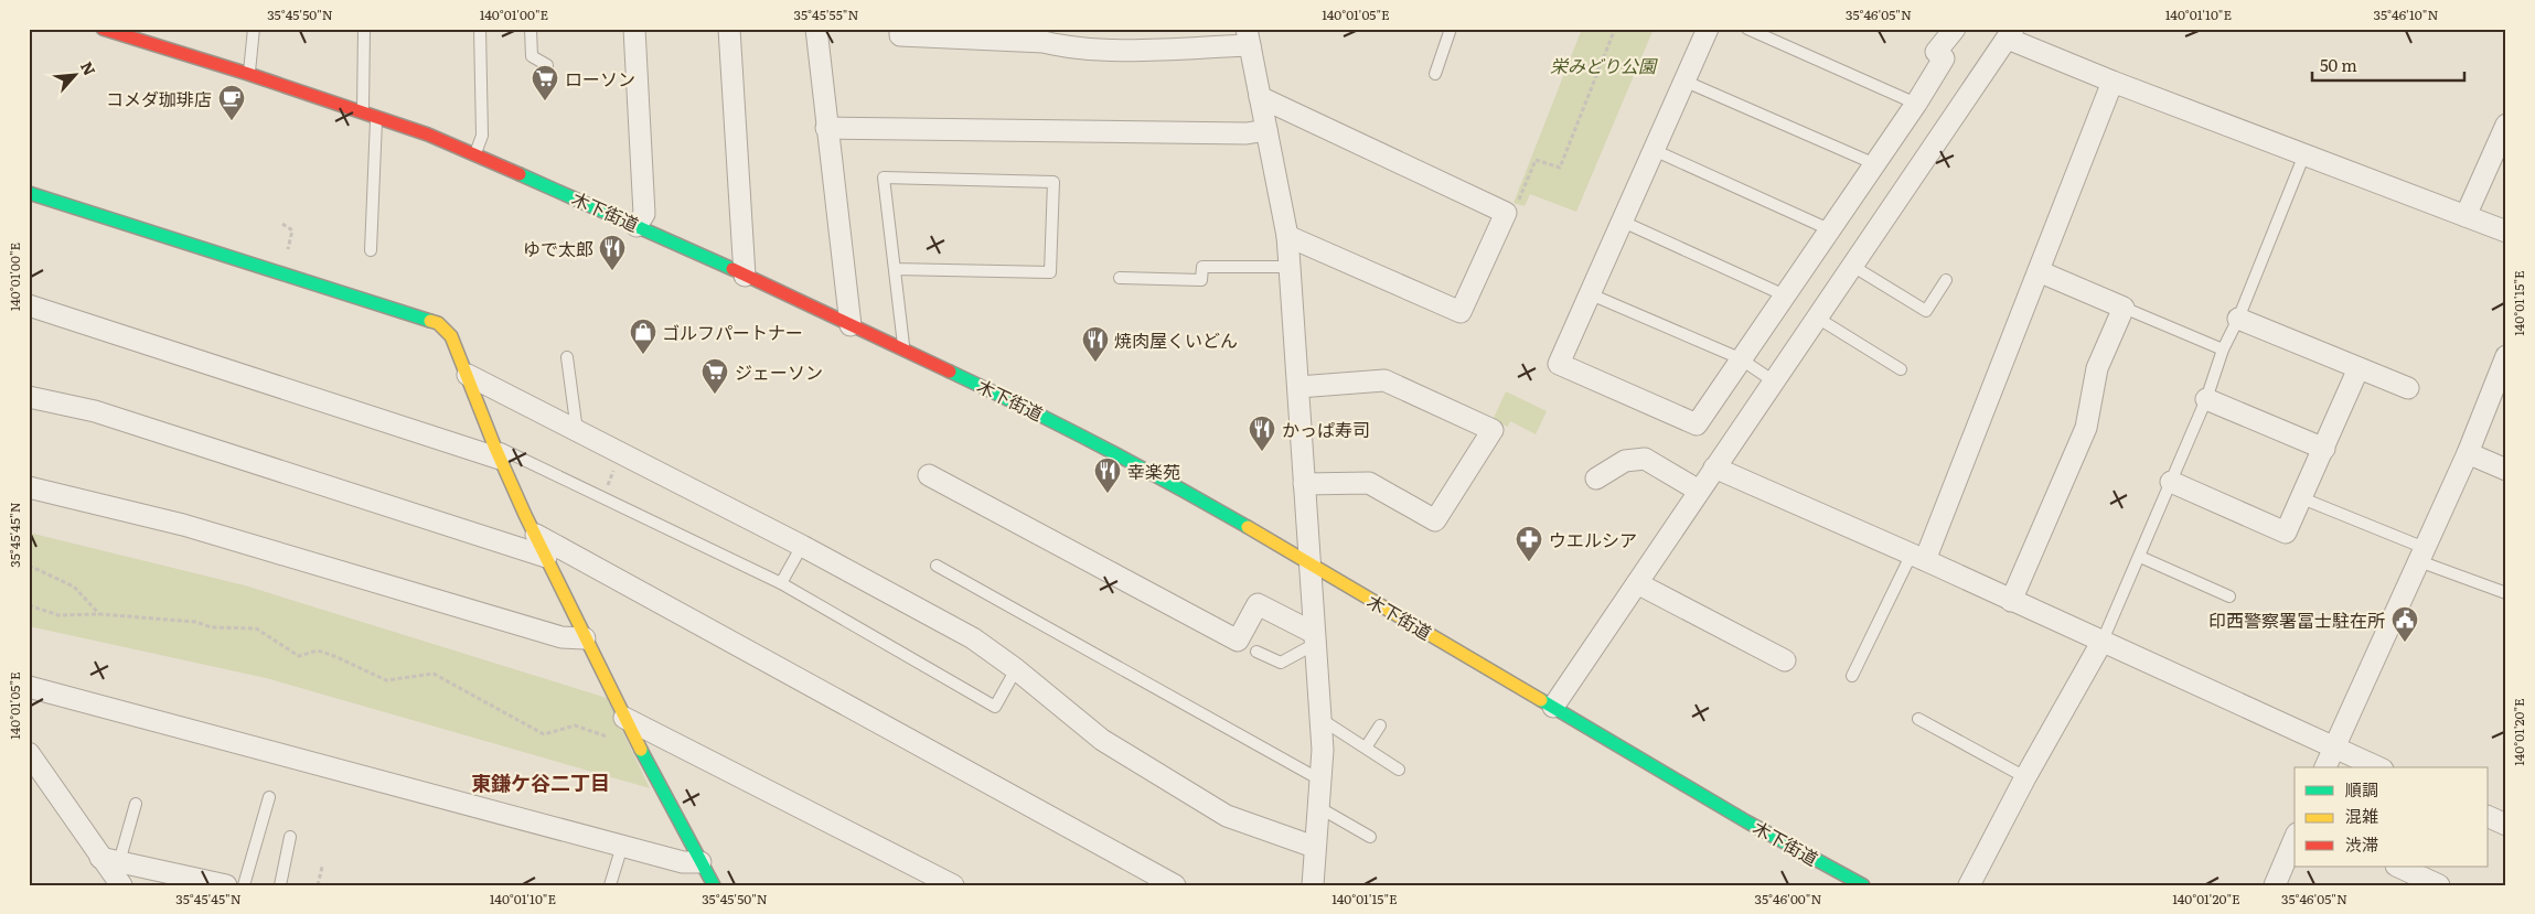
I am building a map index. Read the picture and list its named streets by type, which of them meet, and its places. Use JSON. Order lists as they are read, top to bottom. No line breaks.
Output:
{"streets":{"main road":["木下街道"]},"districts":["東鎌ケ谷二丁目"],"parks":["栄みどり公園"],"places":{"supermarket":["ローソン","ジェーソン"],"cafe":["コメダ珈琲店"],"restaurant":["ゆで太郎","焼肉屋くいどん","かっぱ寿司","幸楽苑"],"shop":["ゴルフパートナー"],"pharmacy":["ウエルシア"],"public building":["印西警察署冨士駐在所"]},"legend":["順調","混雑","渋滞"],"scale_bar":"50 m","north":"top right","coordinates":["35°45'50\"N","140°01'00\"E","35°45'55\"N","140°01'05\"E","35°46'05\"N","140°01'10\"E","35°46'10\"N","140°01'15\"E","35°45'45\"N","140°01'20\"E","35°46'00\"N"]}
